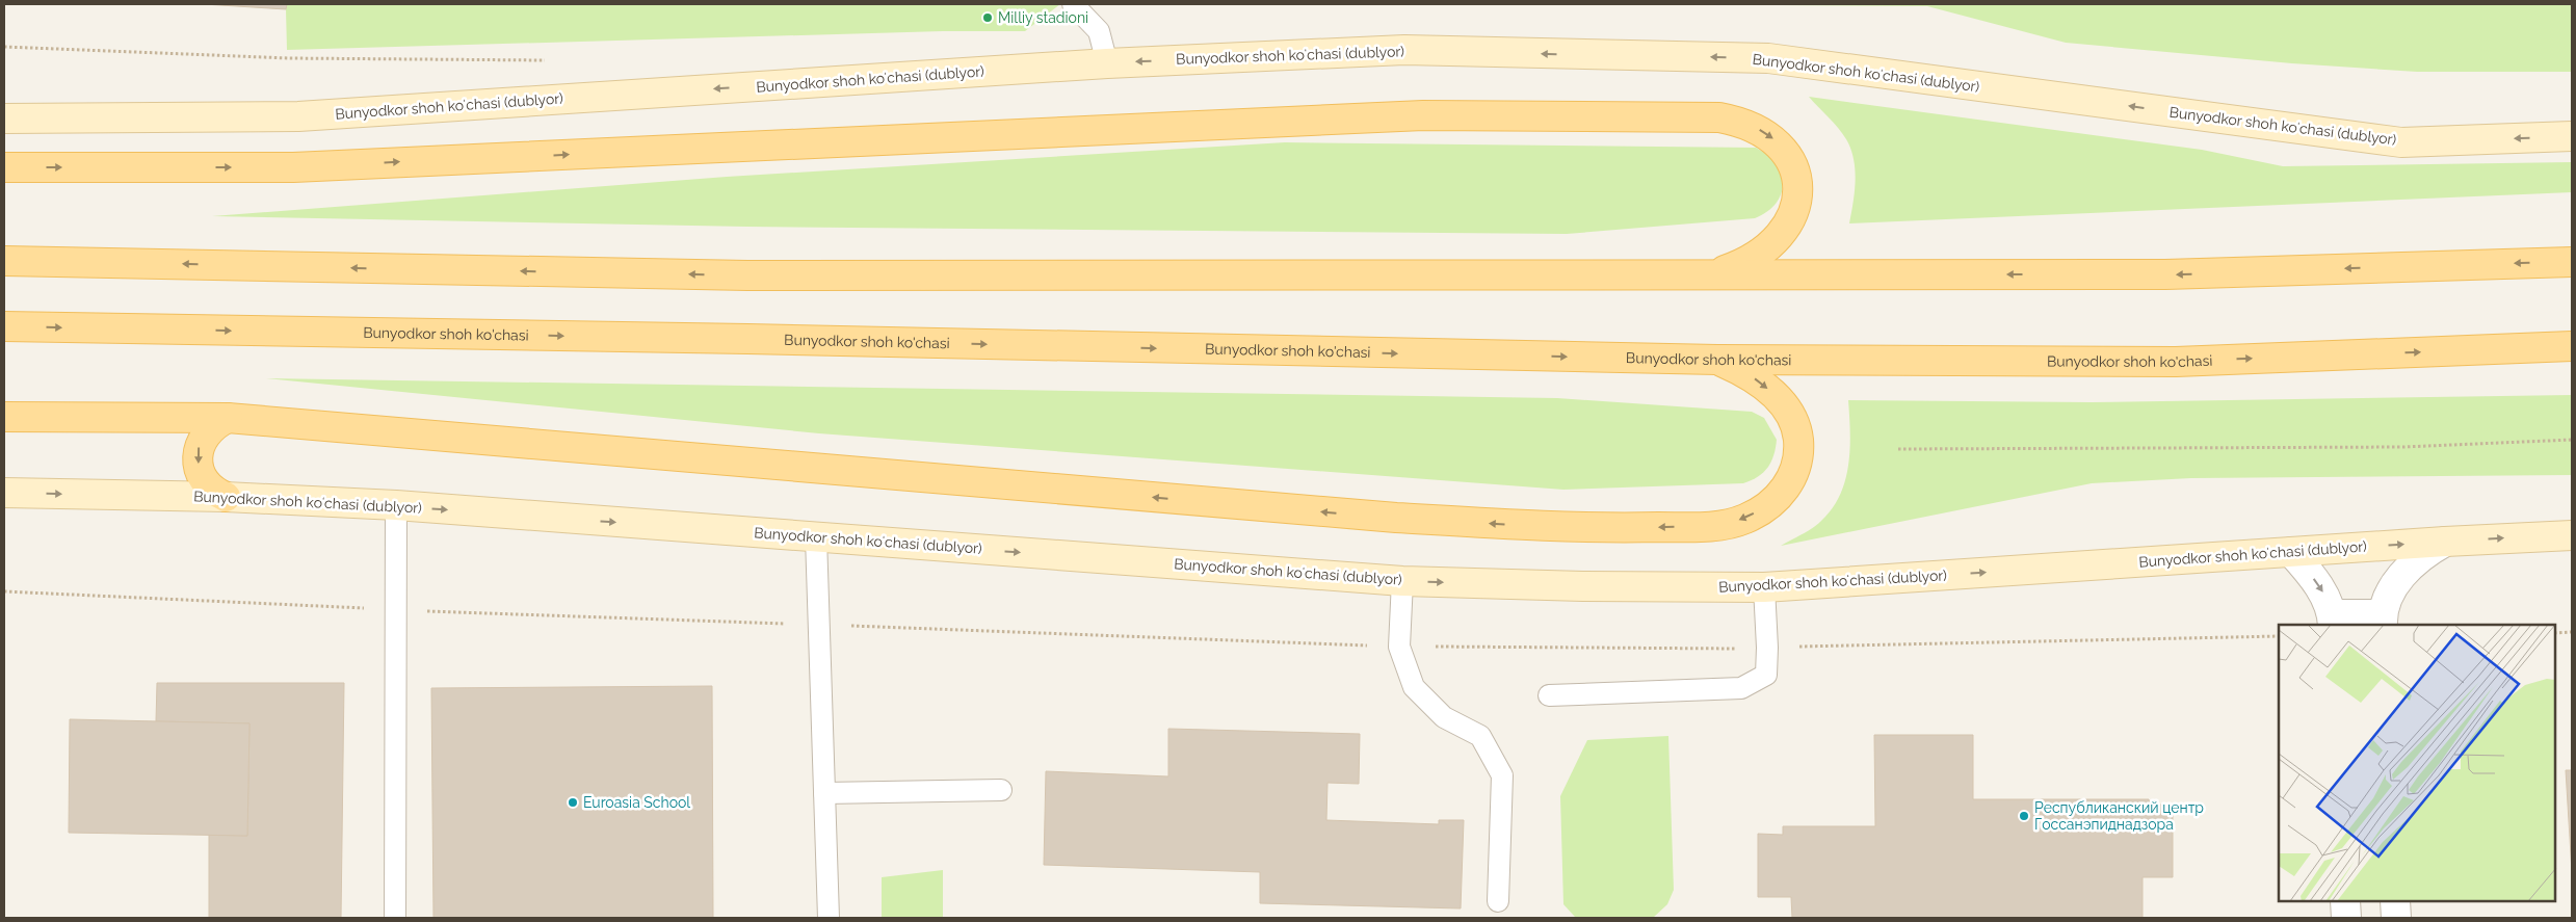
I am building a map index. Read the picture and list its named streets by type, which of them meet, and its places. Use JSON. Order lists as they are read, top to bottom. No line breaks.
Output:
{"streets":{"main road":["Bunyodkor shoh ko'chasi"],"street":["Bunyodkor shoh koʻchasi (dublyor)"]},"places":["Milliy stadioni","Euroasia School","Республиканский центр Госсанэпиднадзора"]}
